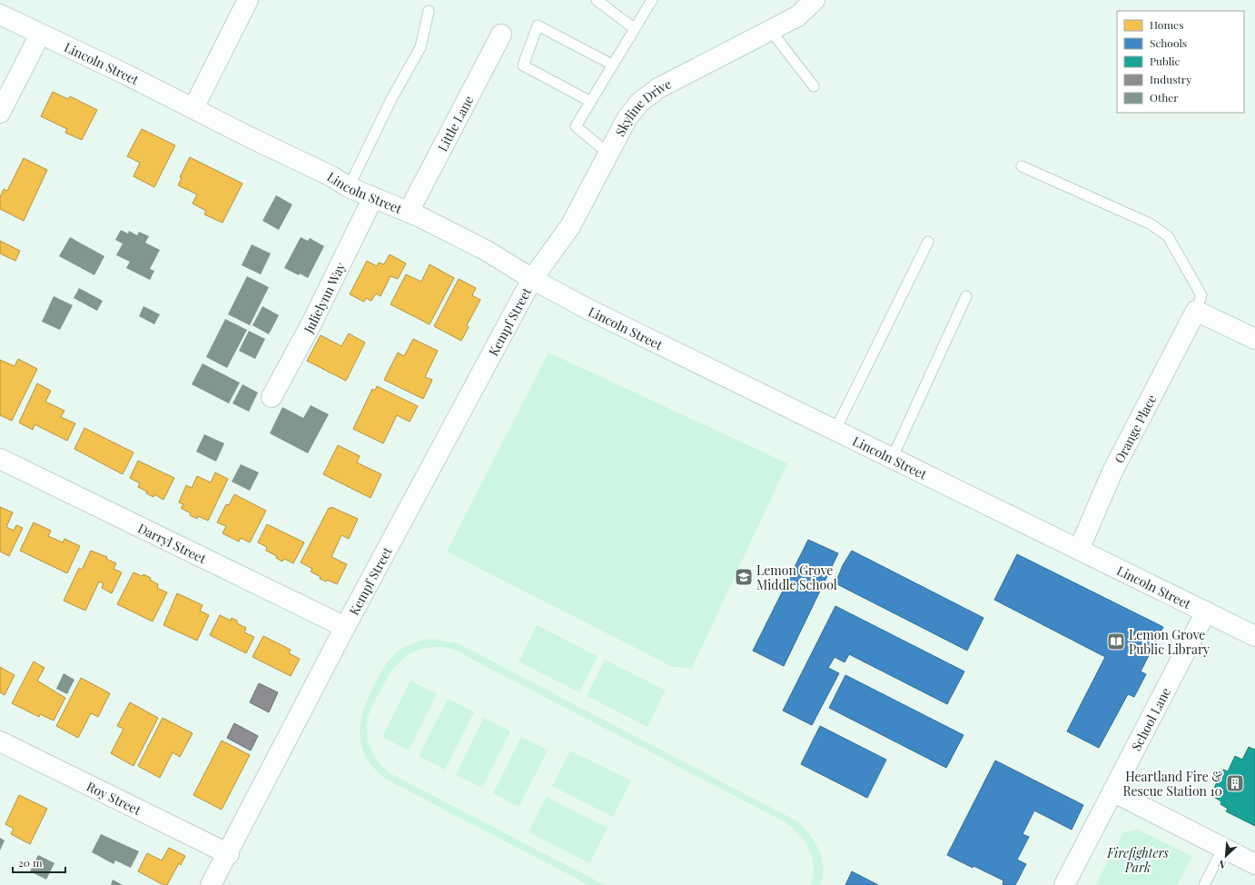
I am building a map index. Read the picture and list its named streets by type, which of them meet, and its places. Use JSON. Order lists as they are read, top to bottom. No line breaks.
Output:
{"streets":{"street":["Lincoln Street","Skyline Drive","Little Lane","Julielynn Way","Kempf Street","Orange Place","Darryl Street","School Lane","Roy Street"]},"crossings":[["Lincoln Street","Skyline Drive"],["Lincoln Street","Little Lane"],["Lincoln Street","Julielynn Way"],["Lincoln Street","Kempf Street"],["Lincoln Street","Orange Place"],["Lincoln Street","School Lane"],["Skyline Drive","Kempf Street"],["Kempf Street","Darryl Street"],["Kempf Street","Roy Street"]],"parks":["Firefighters Park"],"places":{"school or university":["Lemon Grove Middle School"],"library":["Lemon Grove Public Library"],"building":["Heartland Fire & Rescue Station 10"]},"legend":["Homes","Schools","Public","Industry","Other"],"scale_bar":"20 m","north":"bottom left"}
